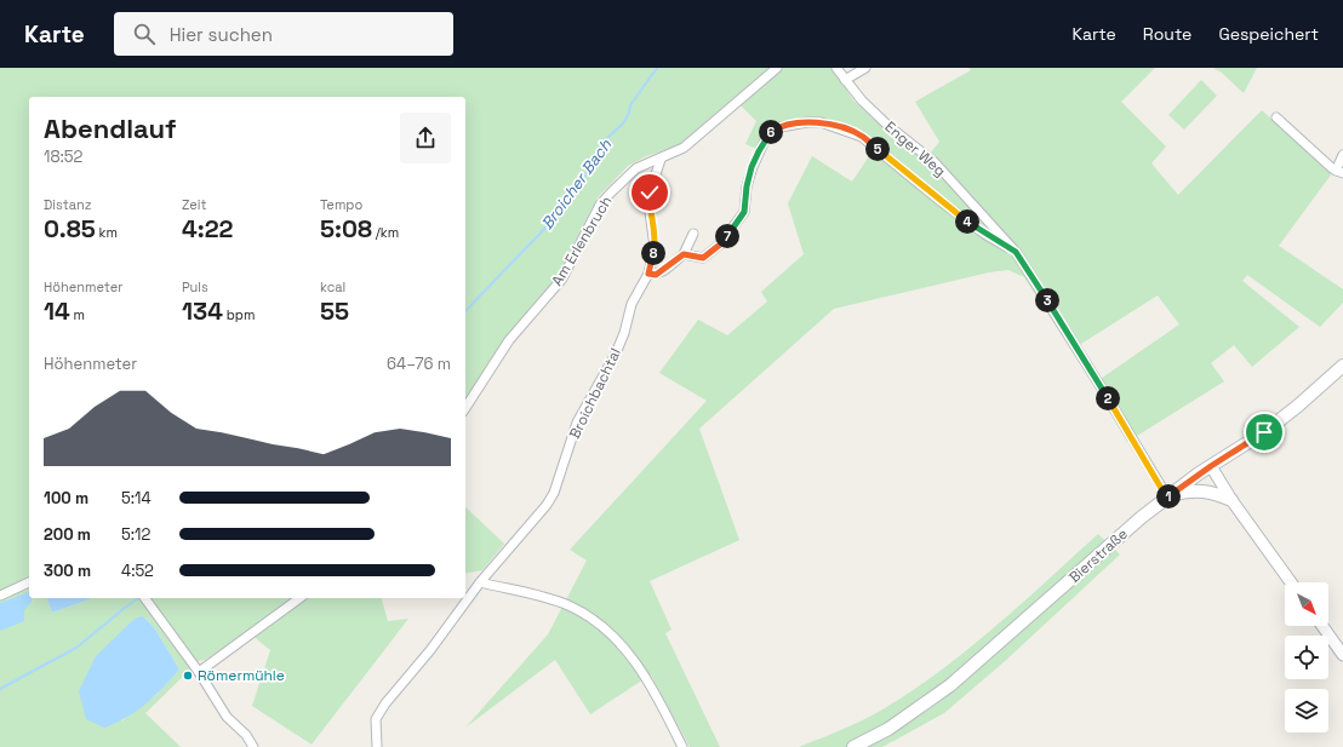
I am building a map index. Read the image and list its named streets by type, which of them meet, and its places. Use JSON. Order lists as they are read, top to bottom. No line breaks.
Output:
{"streets":{"main road":["Bierstraße"],"street":["Enger Weg","Am Erlenbruch","Broichbachtal"]},"crossings":[["Enger Weg","Bierstraße"],["Am Erlenbruch","Broichbachtal"]],"water":["Broicher Bach"],"places":["Römermühle"],"north":"bottom right","page":{"header":"Karte","search":"Hier suchen","nav":["Karte","Route","Gespeichert"],"heading":["Abendlauf","18:52"],"pins":["6","5","4","7","8","3","2","1"],"stats":[["Distanz","0.85 km"],["Zeit","4:22"],["Tempo","5:08 /km"],["Höhenmeter","14 m"],["Puls","134 bpm"],["kcal","55"]],"chart":["Höhenmeter","64–76 m"],"list":[{"name":"100 m","note":"5:14"},{"name":"200 m","note":"5:12"},{"name":"300 m","note":"4:52"}]}}
